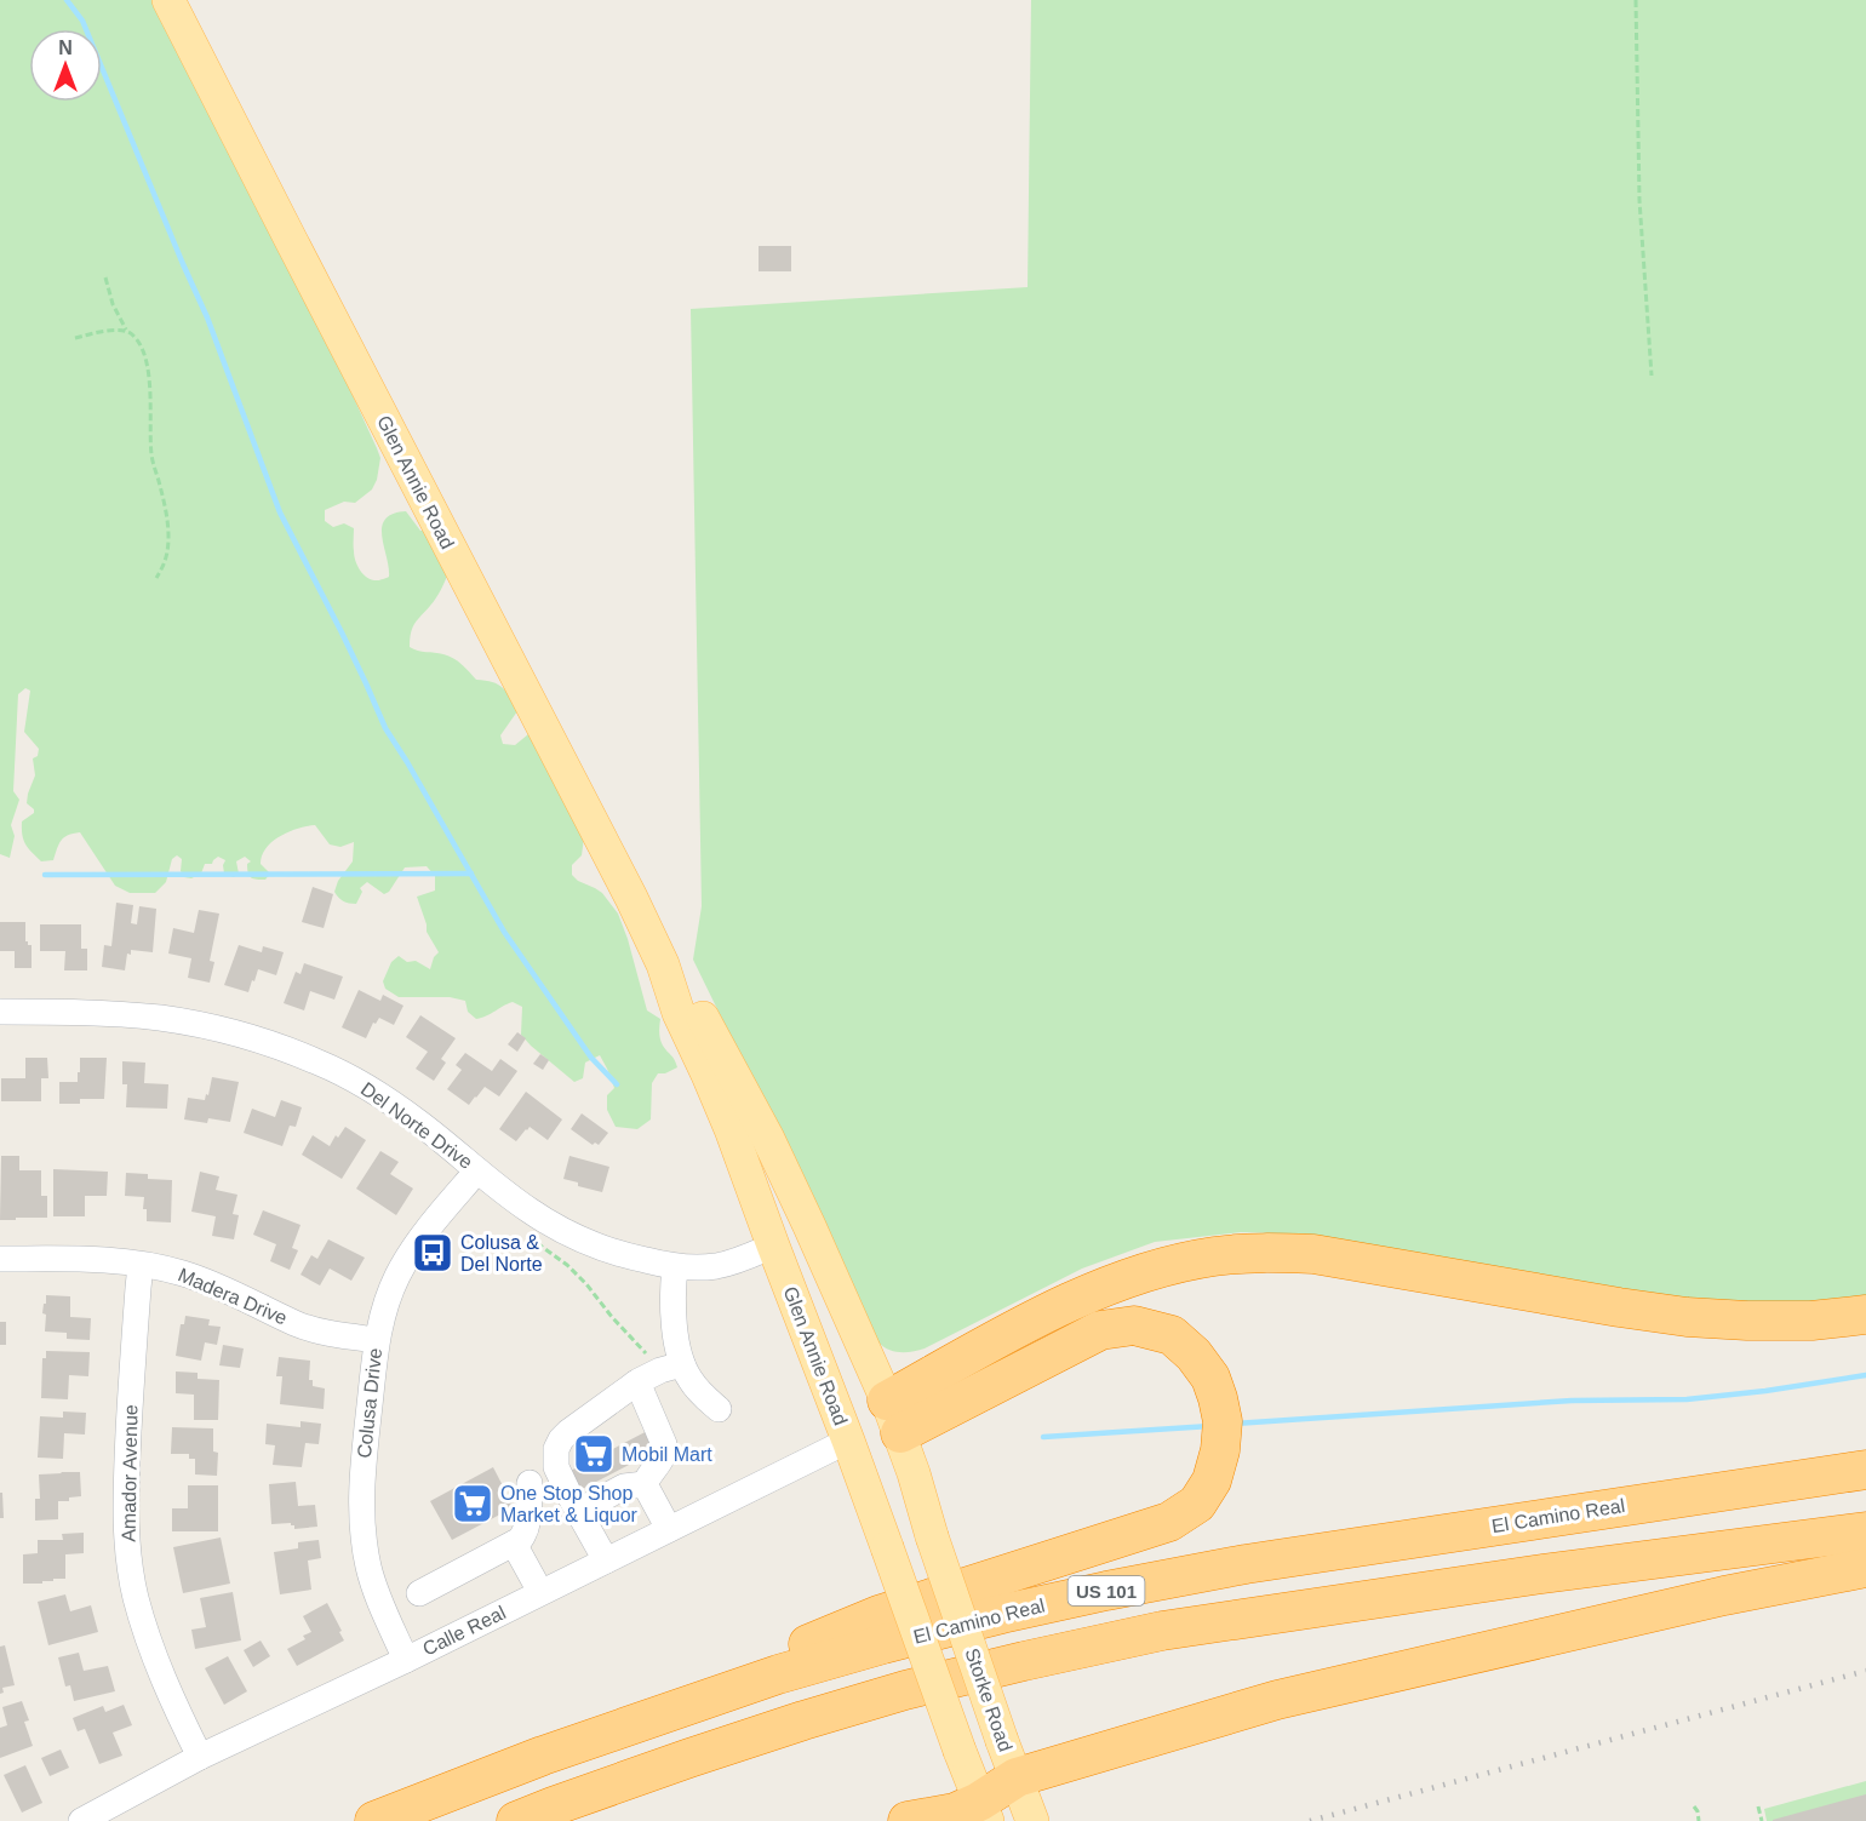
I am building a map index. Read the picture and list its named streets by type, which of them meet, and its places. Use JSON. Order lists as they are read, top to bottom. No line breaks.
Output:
{"streets":{"highway":["El Camino Real","US 101"],"main road":["Glen Annie Road","Storke Road"],"street":["Del Norte Drive","Madera Drive","Colusa Drive","Amador Avenue","Calle Real"]},"crossings":[["Glen Annie Road","Del Norte Drive"],["Glen Annie Road","Calle Real"],["Glen Annie Road","Storke Road"],["Del Norte Drive","Colusa Drive"],["Madera Drive","Colusa Drive"],["Madera Drive","Amador Avenue"],["Colusa Drive","Calle Real"],["Amador Avenue","Calle Real"]],"places":{"bus stop":["Colusa & Del Norte"],"supermarket":["Mobil Mart","One Stop Shop Market & Liquor"]},"north":"top"}
